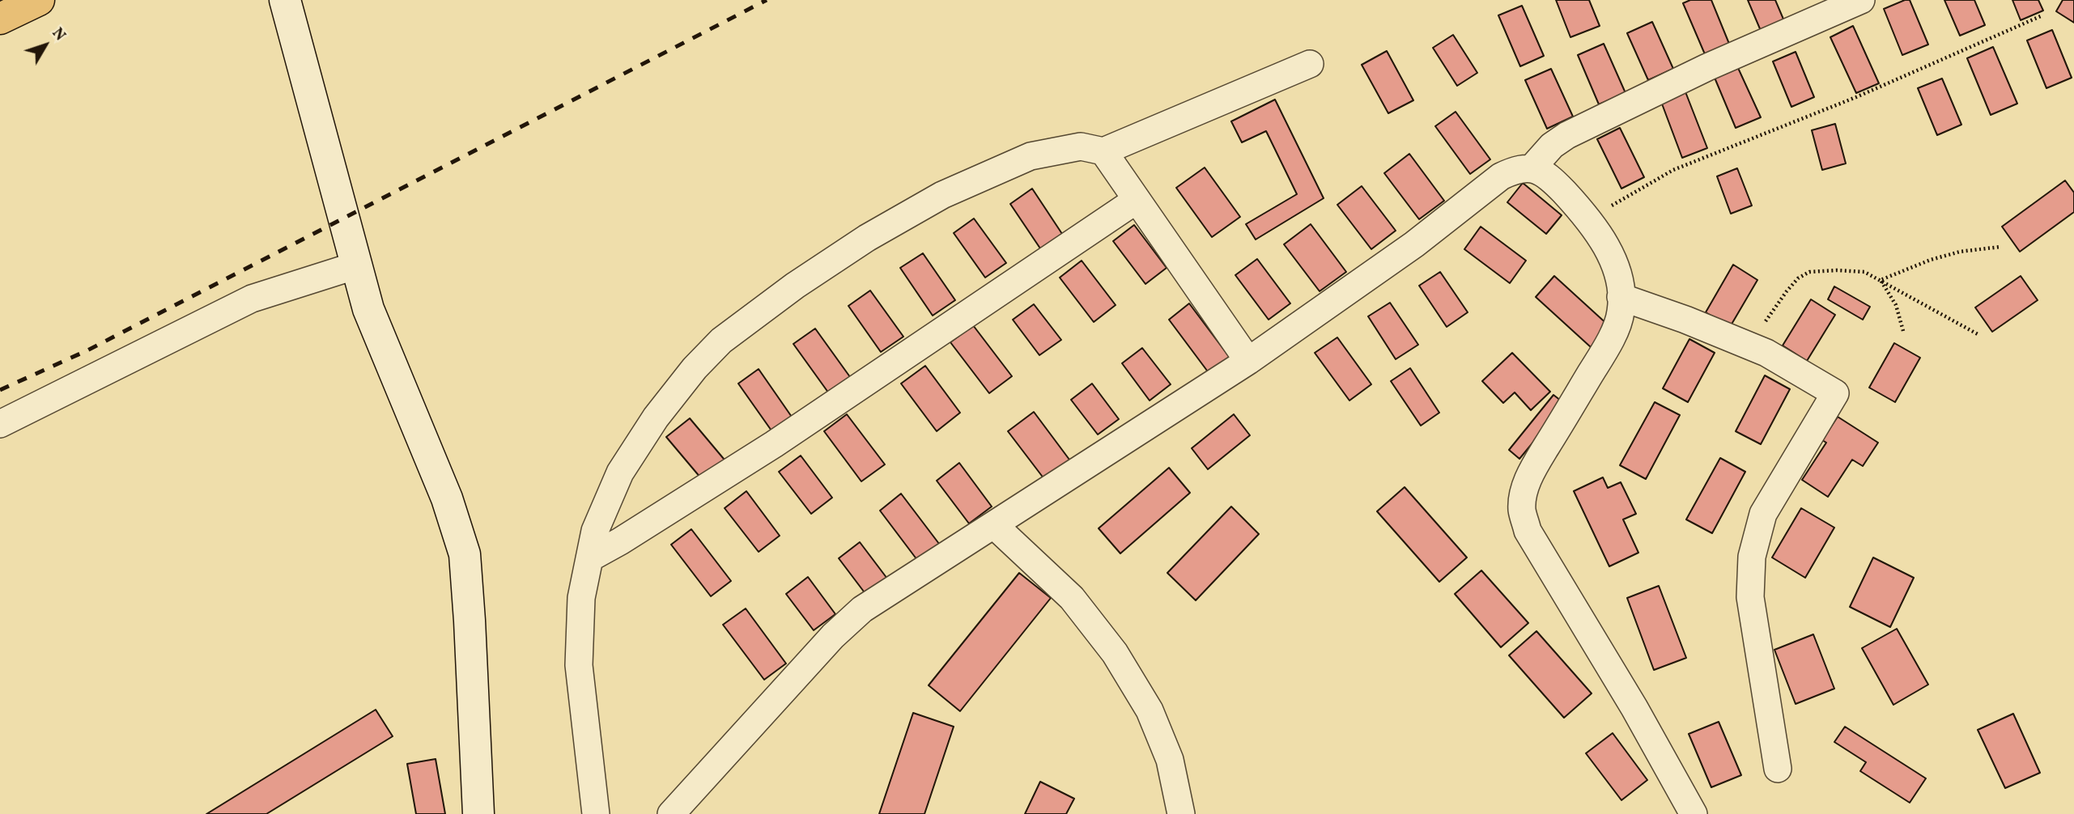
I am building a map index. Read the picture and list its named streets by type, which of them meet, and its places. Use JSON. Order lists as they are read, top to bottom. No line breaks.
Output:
{"north":"top right"}
